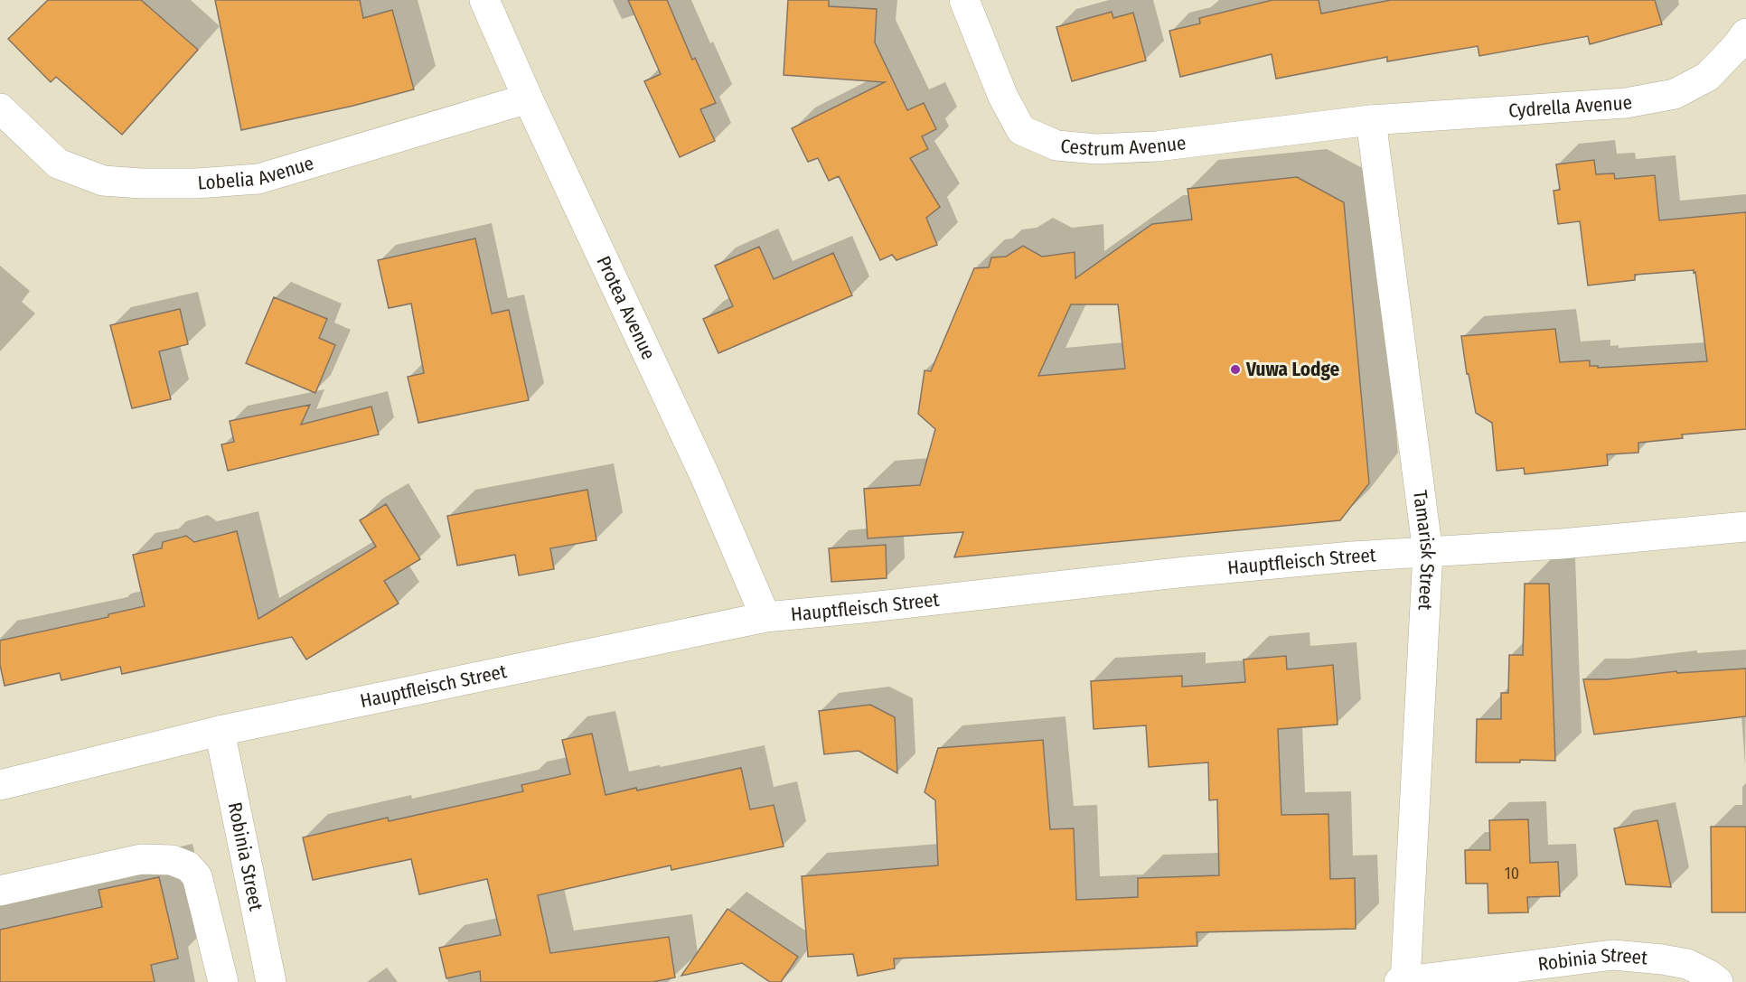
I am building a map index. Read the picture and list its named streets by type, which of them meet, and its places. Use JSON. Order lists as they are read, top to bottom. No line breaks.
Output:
{"streets":{"street":["Cydrella Avenue","Cestrum Avenue","Lobelia Avenue","Protea Avenue","Tamarisk Street","Hauptfleisch Street","Robinia Street"]},"crossings":[["Cydrella Avenue","Cestrum Avenue"],["Cydrella Avenue","Tamarisk Street"],["Cestrum Avenue","Tamarisk Street"],["Lobelia Avenue","Protea Avenue"],["Protea Avenue","Hauptfleisch Street"],["Tamarisk Street","Hauptfleisch Street"],["Tamarisk Street","Robinia Street"],["Hauptfleisch Street","Robinia Street"]],"places":["Vuwa Lodge"],"house_numbers":["10"]}
